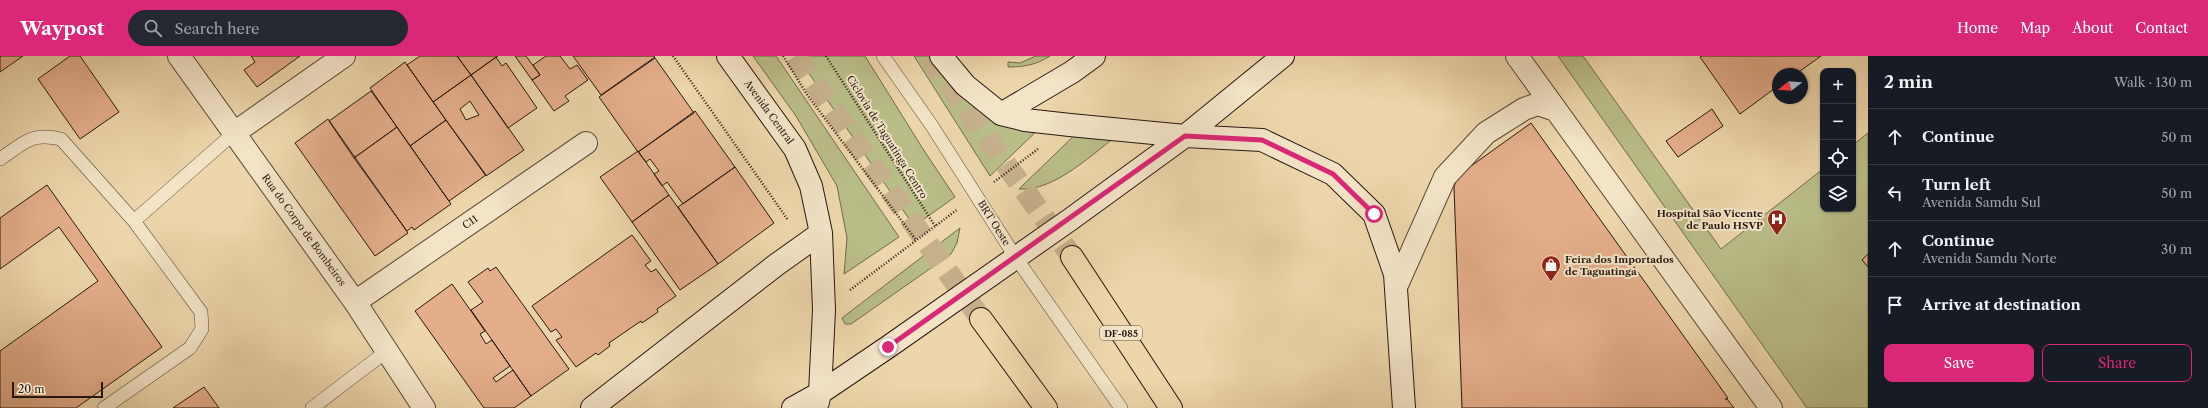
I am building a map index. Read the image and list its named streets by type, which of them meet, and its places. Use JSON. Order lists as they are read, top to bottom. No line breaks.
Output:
{"streets":{"main road":["Avenida Central","C11","Rua do Corpo de Bombeiros","DF-085"],"lane":["BRT Oeste"],"path":["Ciclovia de Taguatinga Centro"]},"crossings":[["C11","Rua do Corpo de Bombeiros"]],"places":{"hospital":["Hospital São Vicente de Paulo HSVP"],"shop":["Feira dos Importados de Taguatinga"]},"scale_bar":"20 m","north":"left","page":{"header":"Waypost","search":"Search here","nav":["Home","Map","About","Contact"],"heading":["2 min","Walk · 130 m"],"map_buttons":["+","−"],"list":[["Continue","50 m"],["Turn left","Avenida Samdu Sul","50 m"],["Continue","Avenida Samdu Norte","30 m"],"Arrive at destination"],"buttons":["Save","Share"],"scale":"20 m"}}
